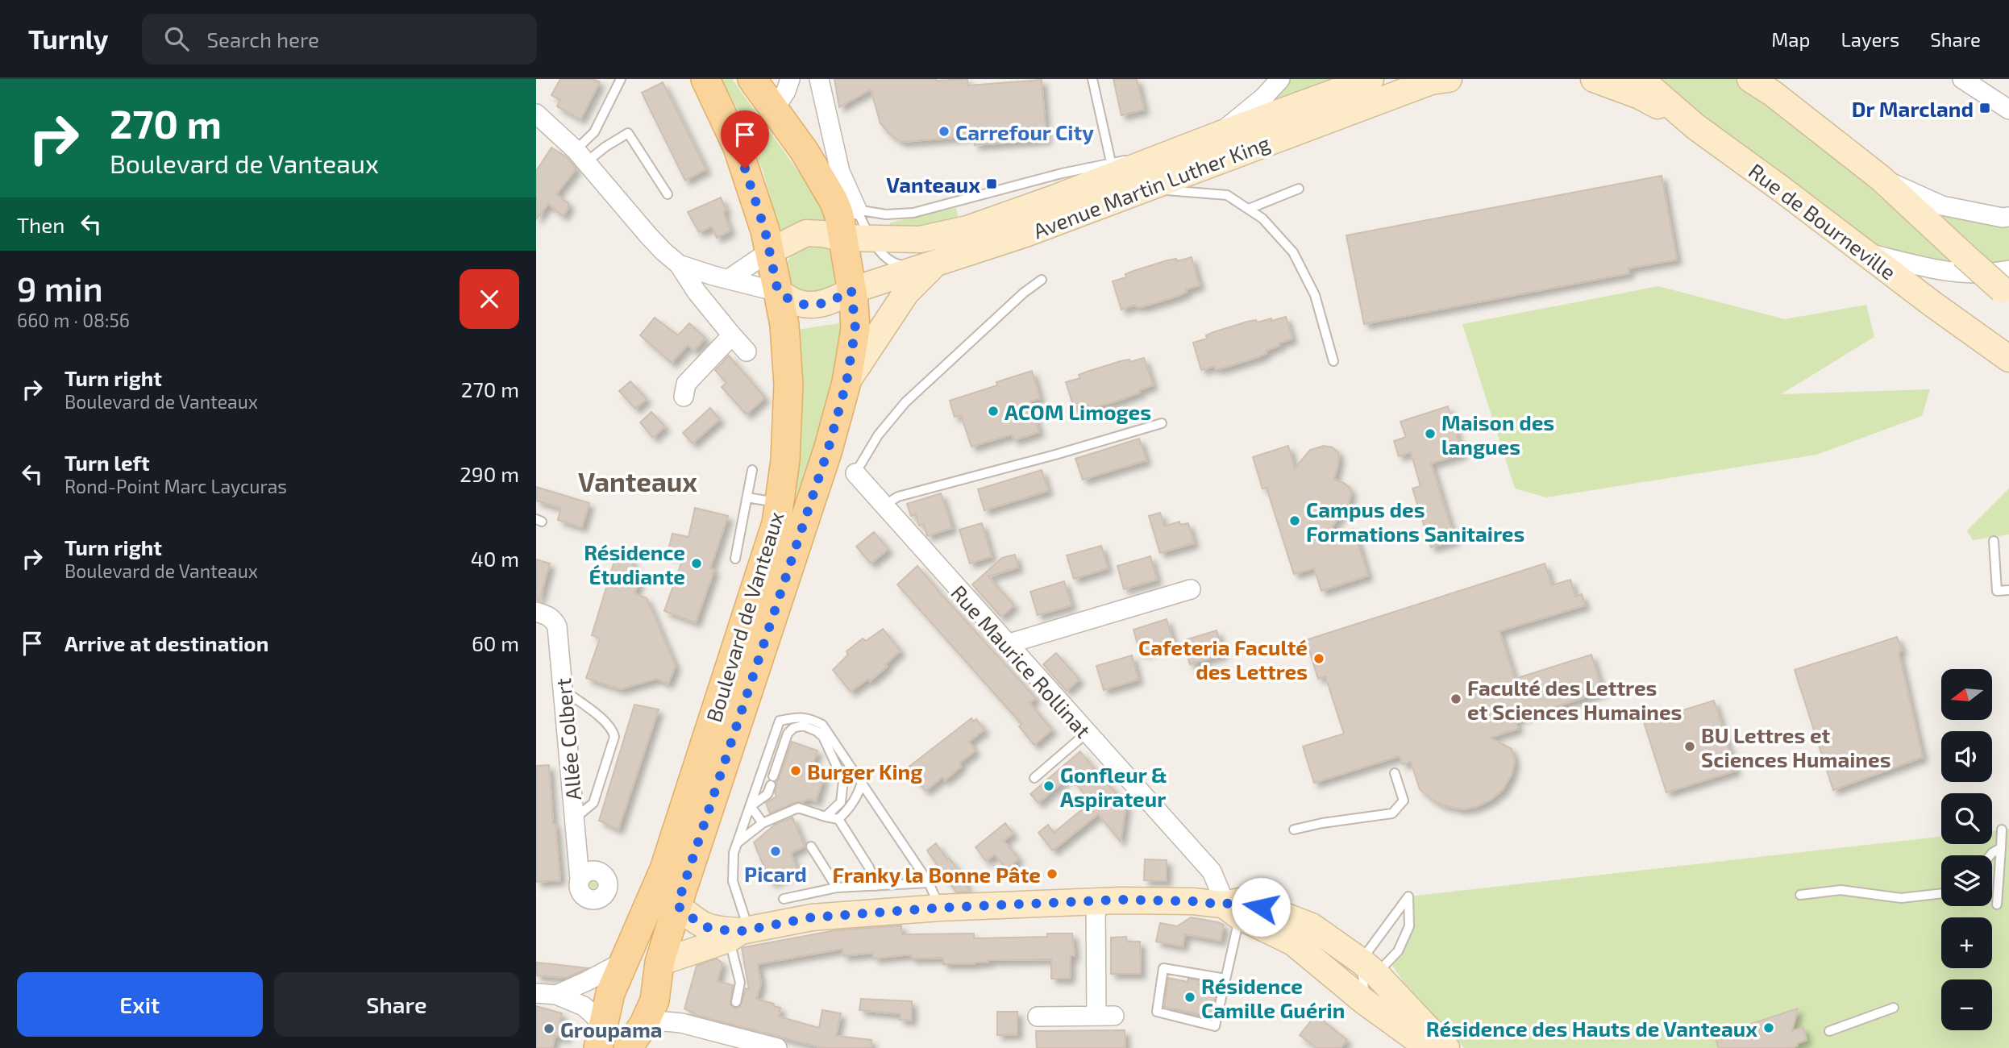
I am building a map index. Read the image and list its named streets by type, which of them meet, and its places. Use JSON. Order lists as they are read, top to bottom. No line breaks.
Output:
{"streets":{"main road":["Avenue Martin Luther King","Rue de Bourneville","Boulevard de Vanteaux"],"street":["Rue Maurice Rollinat","Allée Colbert"]},"crossings":[["Avenue Martin Luther King","Boulevard de Vanteaux"]],"districts":["Vanteaux"],"places":{"transit":["Dr Marcland","Vanteaux"],"other":["Carrefour City","ACOM Limoges","Maison des langues","Campus des Formations Sanitaires","Résidence Étudiante","Cafeteria Faculté des Lettres","Faculté des Lettres et Sciences Humaines","BU Lettres et Sciences Humaines","Burger King","Gonfleur & Aspirateur","Picard","Franky la Bonne Pâte","Résidence Camille Guérin","Résidence des Hauts de Vanteaux","Groupama"]},"north":"left","page":{"header":"Turnly","search":"Search here","nav":["Map","Layers","Share"],"turn":["270 m","Boulevard de Vanteaux"],"then":"Then","heading":["9 min","660 m · 08:56"],"list":[{"name":"Turn right","note":"Boulevard de Vanteaux","value":"270 m"},{"name":"Turn left","note":"Rond-Point Marc Laycuras","value":"290 m"},{"name":"Turn right","note":"Boulevard de Vanteaux","value":"40 m"},{"name":"Arrive at destination","value":"60 m"}],"map_buttons":["+","−"],"buttons":["Exit","Share"]}}
